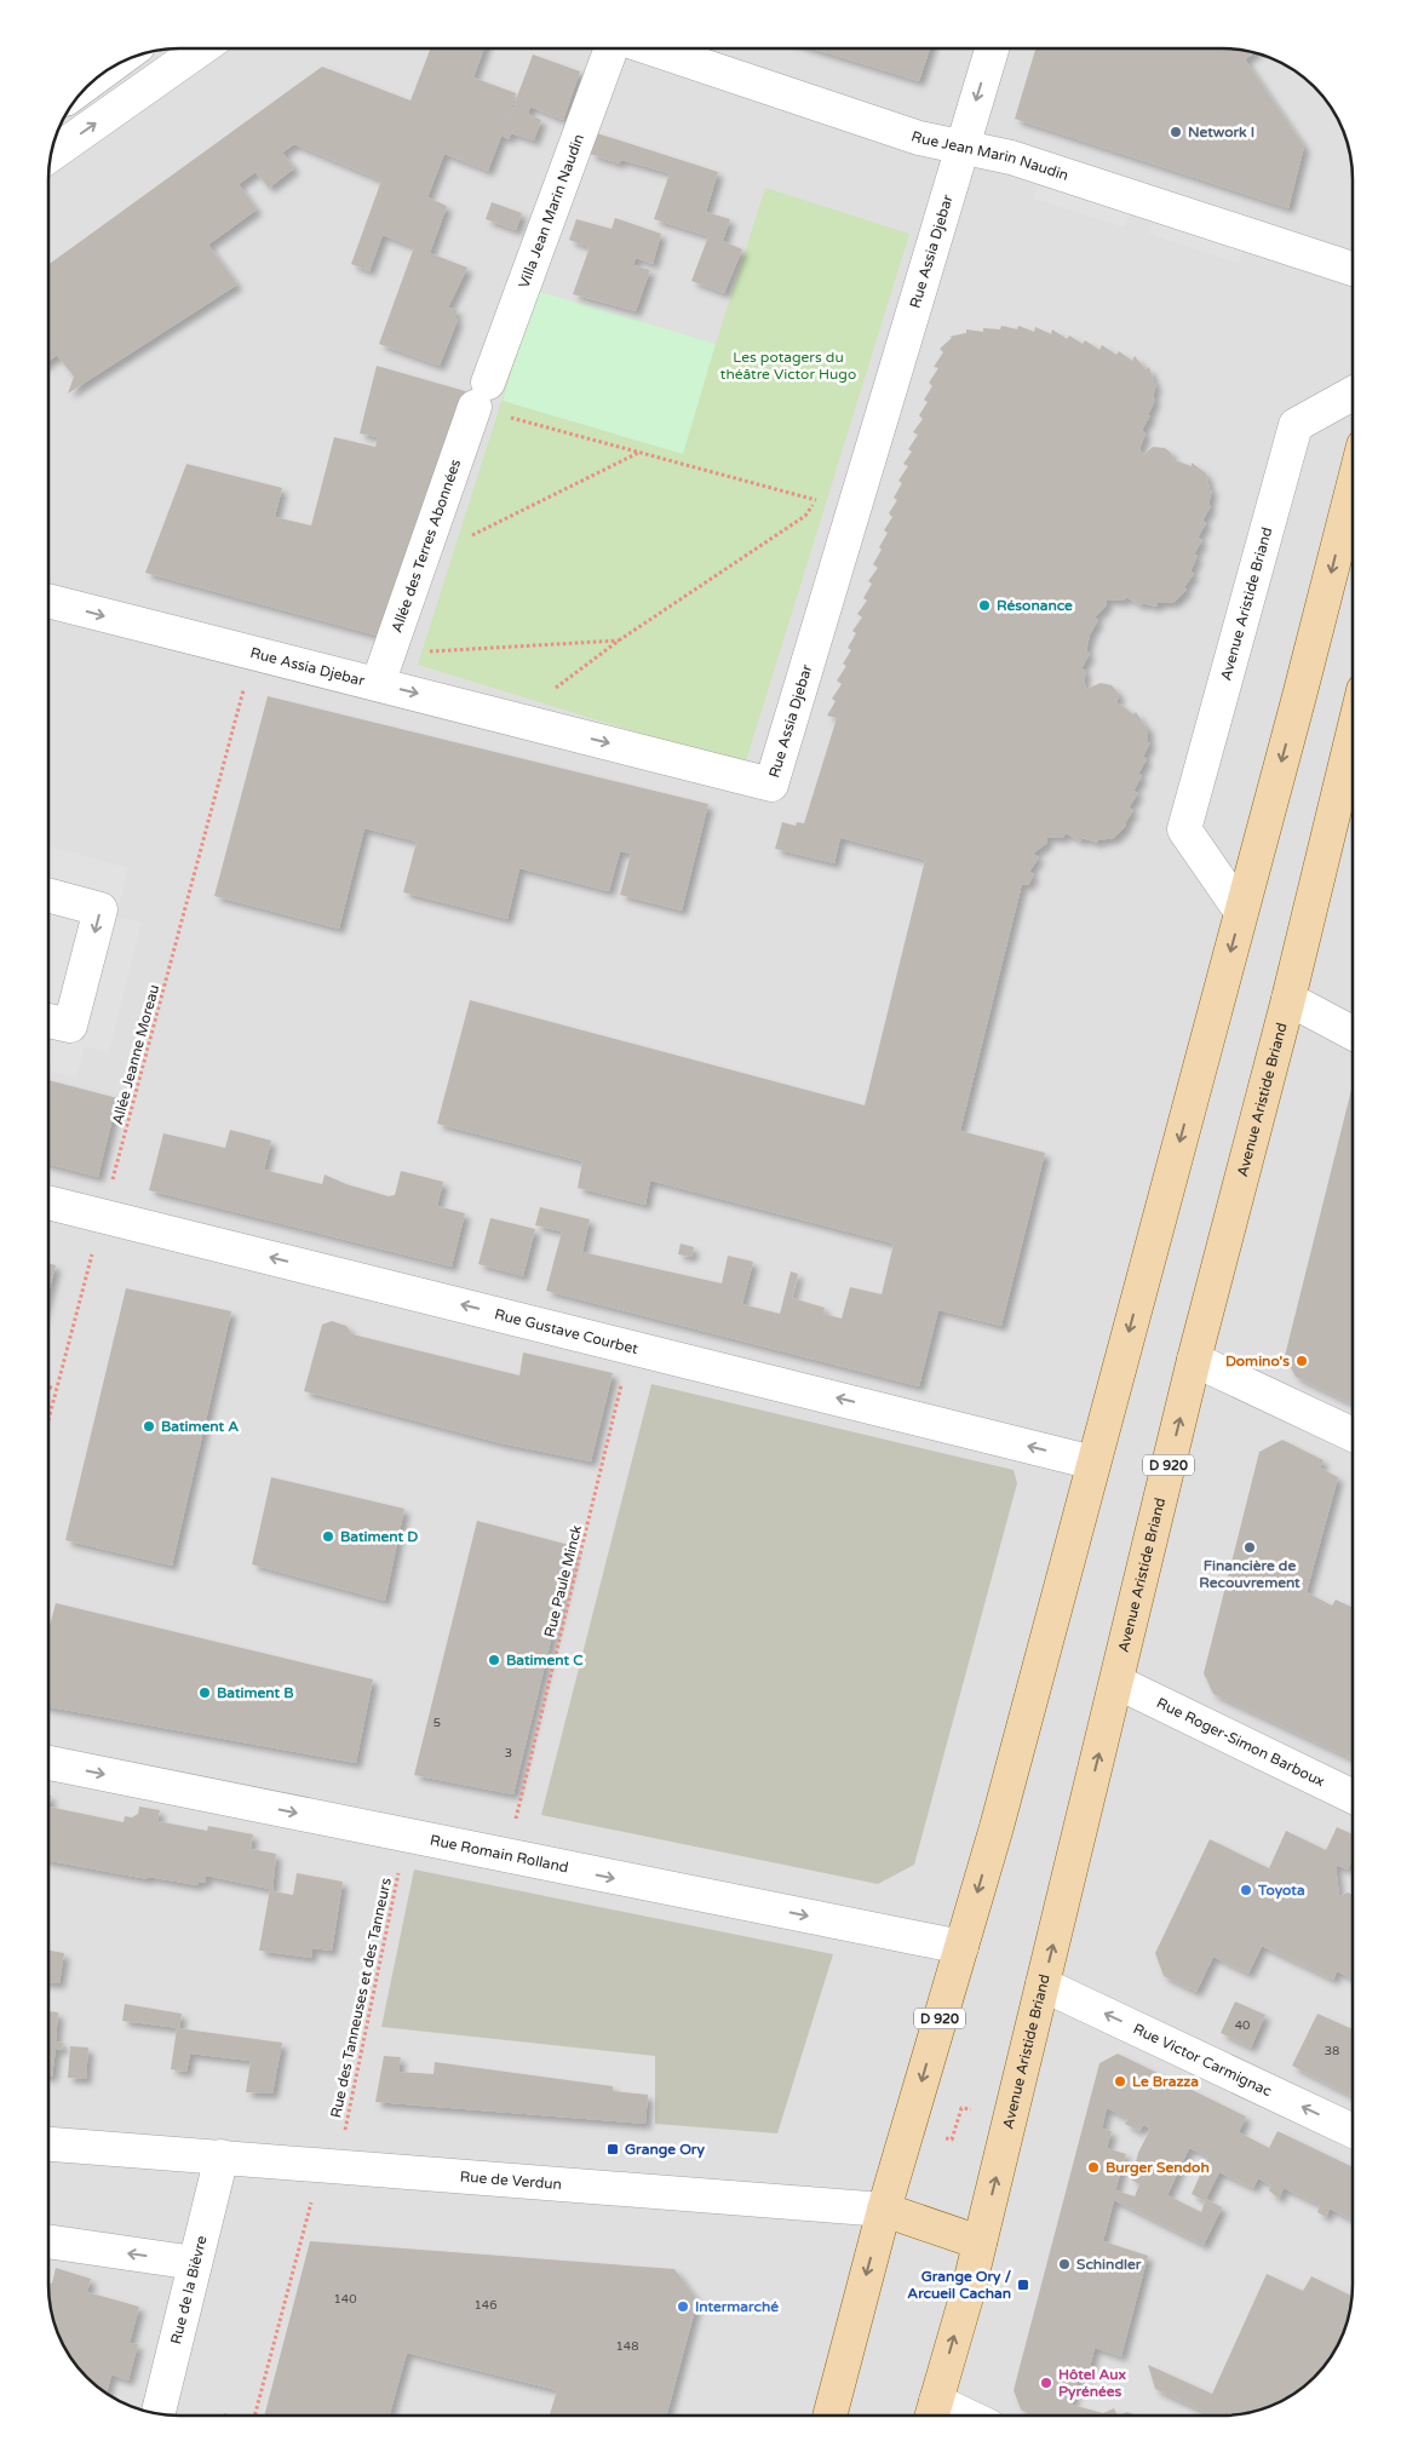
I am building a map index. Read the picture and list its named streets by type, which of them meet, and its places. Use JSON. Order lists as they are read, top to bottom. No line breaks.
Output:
{"streets":{"main road":["Avenue Aristide Briand","D 920","Rue de Verdun"],"street":["Rue Jean Marin Naudin","Villa Jean Marin Naudin","Rue Assia Djebar","Allée des Terres Abonnées","Rue Gustave Courbet","Rue Roger-Simon Barboux","Rue Romain Rolland","Rue Victor Carmignac","Rue de la Bièvre"],"path":["Allée Jeanne Moreau","Rue Paule Minck","Rue des Tanneuses et des Tanneurs"]},"crossings":[["Rue Jean Marin Naudin","Rue Assia Djebar"],["Villa Jean Marin Naudin","Allée des Terres Abonnées"],["Rue Assia Djebar","Allée des Terres Abonnées"],["Rue Assia Djebar","Allée Jeanne Moreau"],["Avenue Aristide Briand","D 920"],["Avenue Aristide Briand","Rue Roger-Simon Barboux"],["Avenue Aristide Briand","Rue Victor Carmignac"],["Avenue Aristide Briand","Rue de Verdun"],["Allée Jeanne Moreau","Rue Gustave Courbet"],["Rue Gustave Courbet","D 920"],["Rue Gustave Courbet","Rue Paule Minck"],["D 920","Rue Romain Rolland"],["D 920","Rue de Verdun"],["Rue Paule Minck","Rue Romain Rolland"],["Rue Romain Rolland","Rue des Tanneuses et des Tanneurs"],["Rue des Tanneuses et des Tanneurs","Rue de Verdun"],["Rue de Verdun","Rue de la Bièvre"]],"one_way":["Avenue Aristide Briand","Rue Gustave Courbet","Rue Romain Rolland","Rue Victor Carmignac"],"parks":["Les potagers du théâtre Victor Hugo"],"places":{"other":["Network I","Résonance","Domino's","Batiment A","Batiment D","Financière de Recouvrement","Batiment C","Batiment B","Toyota","Le Brazza","Burger Sendoh","Schindler","Intermarché","Hôtel Aux Pyrénées"],"transit":["Grange Ory","Grange Ory / Arcueil Cachan"]},"house_numbers":["5","3","40","38","140","146","148"]}
